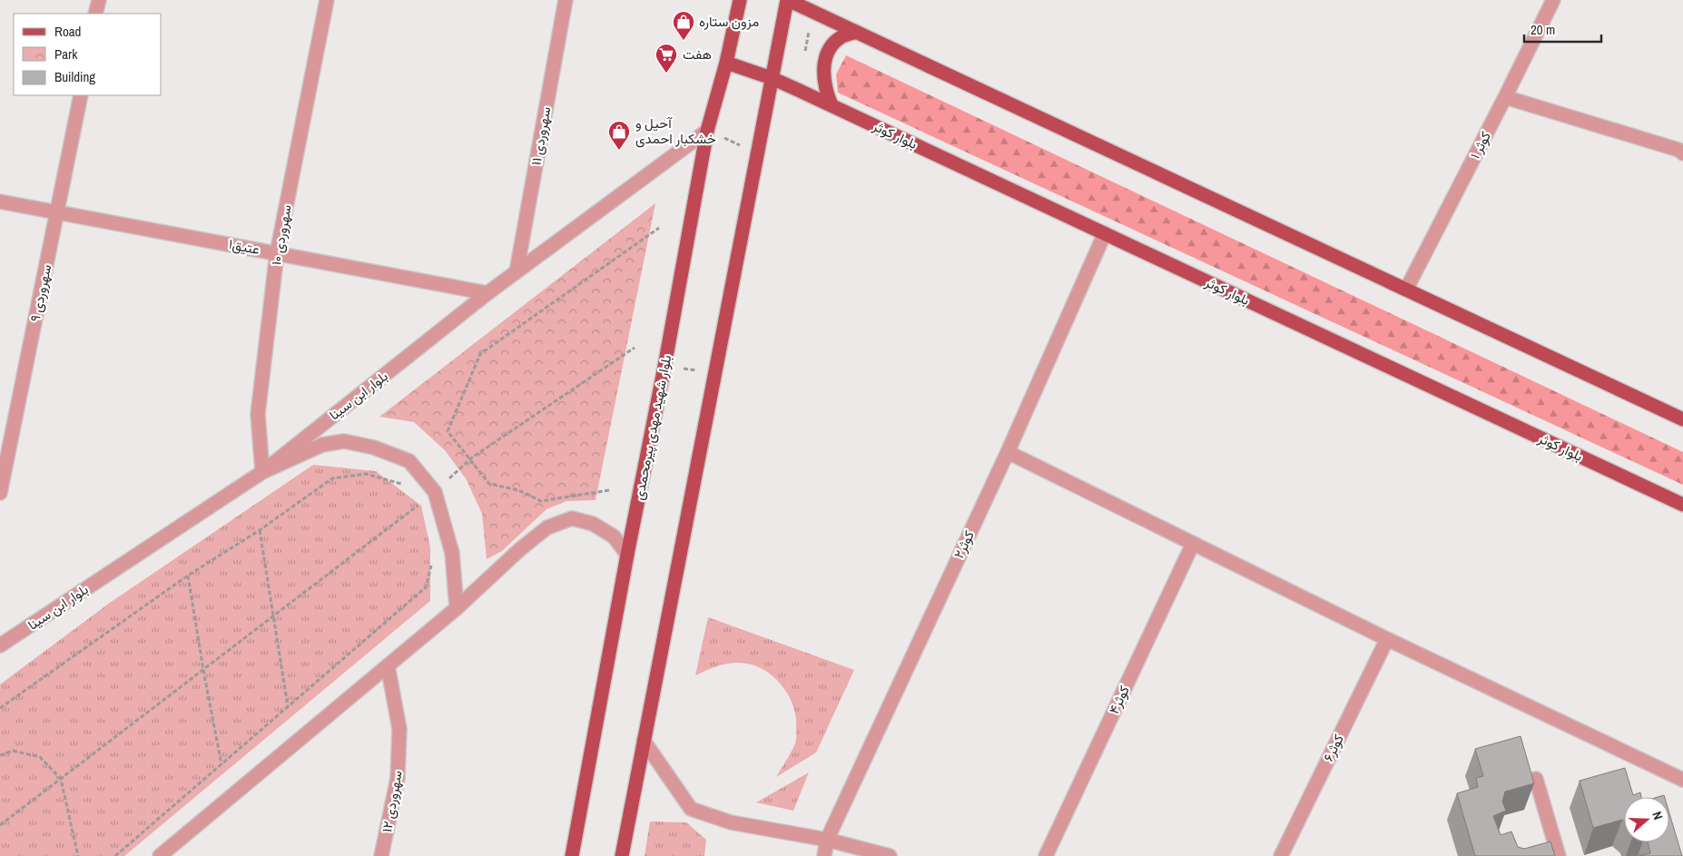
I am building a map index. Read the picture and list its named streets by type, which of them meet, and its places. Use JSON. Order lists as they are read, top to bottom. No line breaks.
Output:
{"streets":{"main road":["بلوار کوثر","بلوار شهید مهدی پیرمحمدی"],"street":["سهروردی ١١","کوثر ۱","سهروردی ۱۰","عتیق۱","سهروردی ۹","بلوار ابن سینا","کوثر۲","کوثر۴","کوثر۶","سهروردی ۱۲"]},"crossings":[["بلوار کوثر","بلوار شهید مهدی پیرمحمدی"],["بلوار کوثر","کوثر۲"],["سهروردی ١١","بلوار ابن سینا"],["سهروردی ۱۰","عتیق۱"],["سهروردی ۱۰","بلوار ابن سینا"],["عتیق۱","سهروردی ۹"],["عتیق۱","بلوار ابن سینا"],["بلوار ابن سینا","بلوار شهید مهدی پیرمحمدی"]],"places":{"shop":["مزون ستاره","آحیل و خشکبار احمدی"],"supermarket":["هفت"]},"legend":["Road","Park","Building"],"scale_bar":"20 m","north":"right"}
